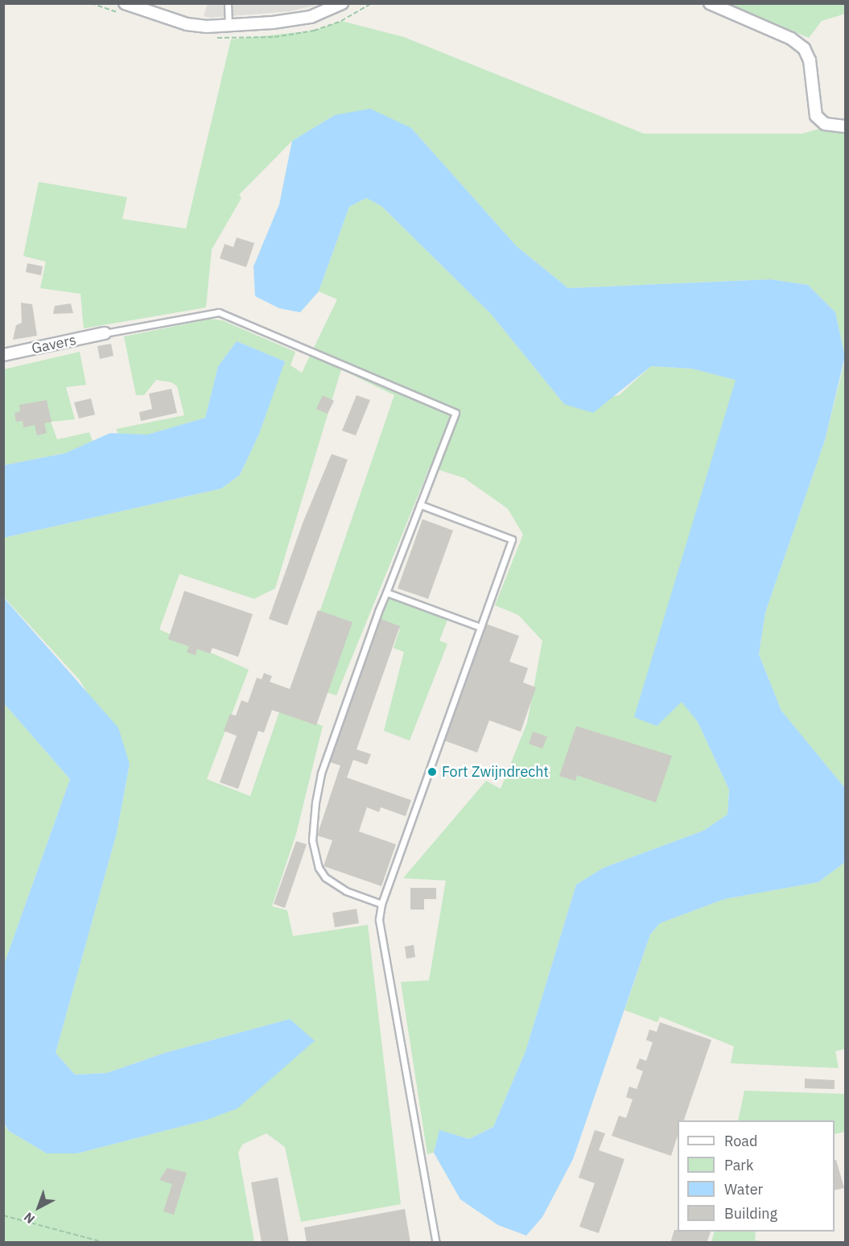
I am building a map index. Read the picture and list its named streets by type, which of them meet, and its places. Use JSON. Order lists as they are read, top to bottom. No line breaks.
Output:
{"streets":{"street":["Gavers"]},"places":["Fort Zwijndrecht"],"legend":["Road","Park","Water","Building"],"north":"bottom left"}
